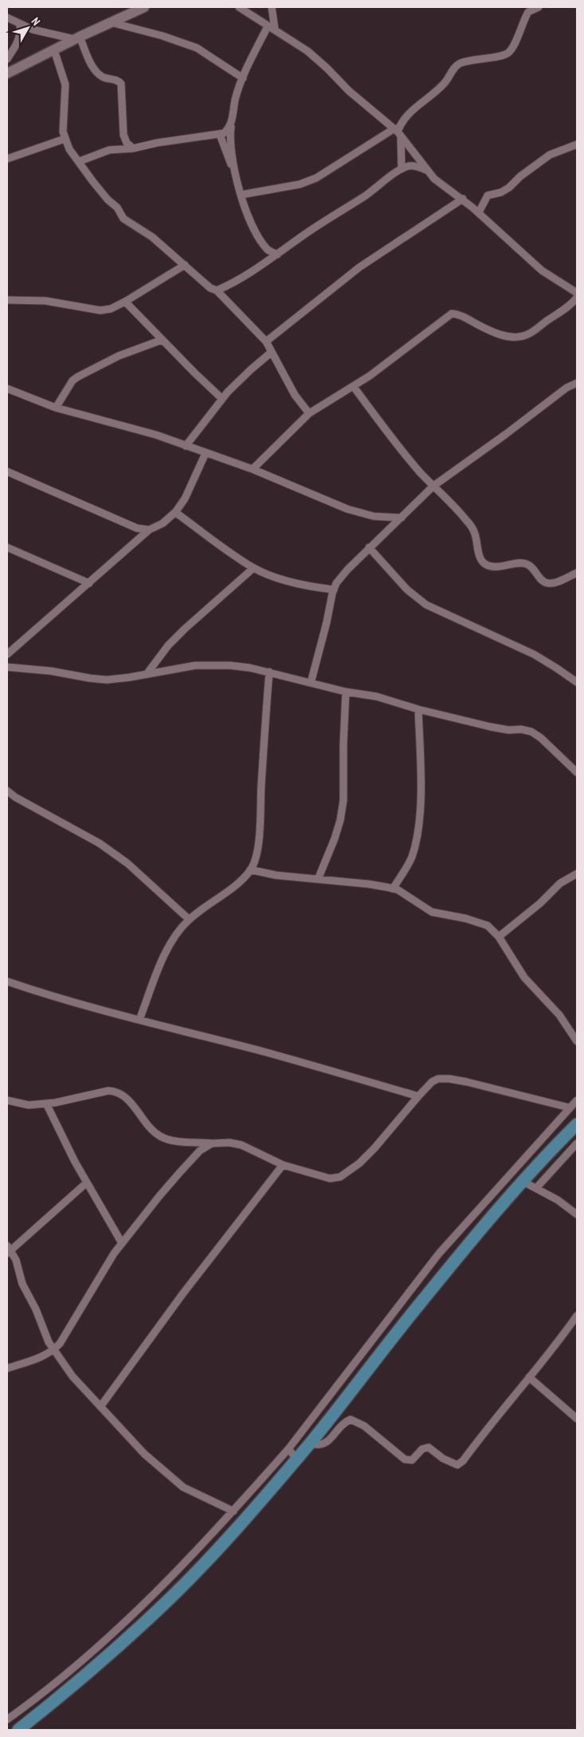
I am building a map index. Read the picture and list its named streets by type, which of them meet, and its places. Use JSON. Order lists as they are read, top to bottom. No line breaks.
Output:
{"north":"top right"}
